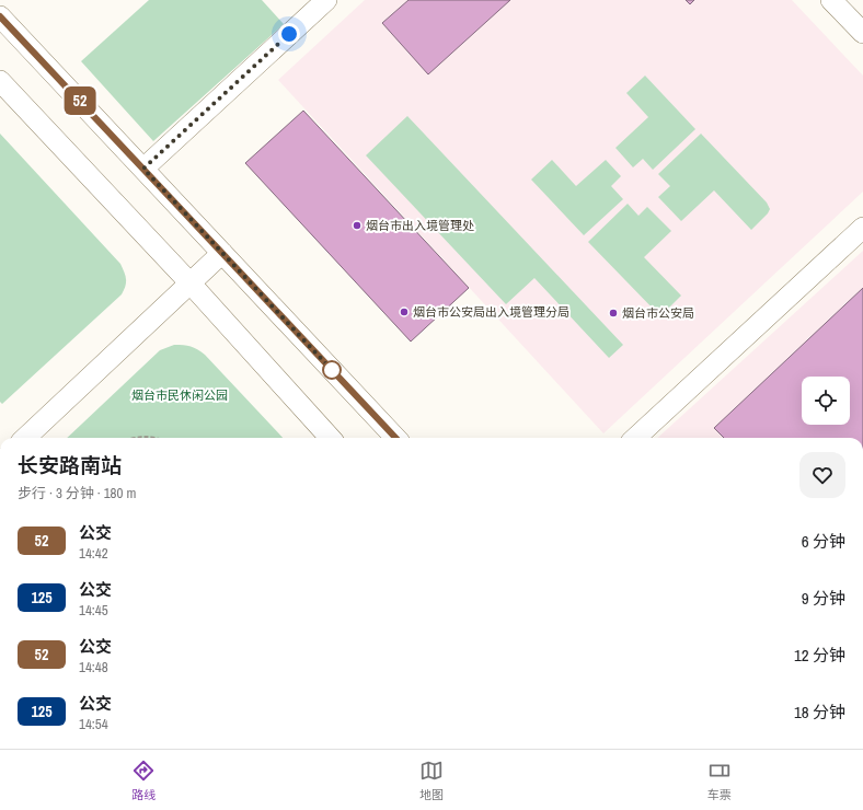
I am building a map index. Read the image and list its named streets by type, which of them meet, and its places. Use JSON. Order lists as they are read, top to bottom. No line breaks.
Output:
{"parks":["烟台市民休闲公园"],"places":["烟台市出入境管理处","烟台市公安局出入境管理分局","烟台市公安局"],"lines":["bus line 52"],"page":{"on_map":"52","heading":["长安路南站","步行 · 3 分钟 · 180 m"],"list":[{"mark":"52","name":"公交","note":"14:42","value":"6 分钟"},{"mark":"125","name":"公交","note":"14:45","value":"9 分钟"},{"mark":"52","name":"公交","note":"14:48","value":"12 分钟"},{"mark":"125","name":"公交","note":"14:54","value":"18 分钟"}],"tabs":["路线","地图","车票"]}}
